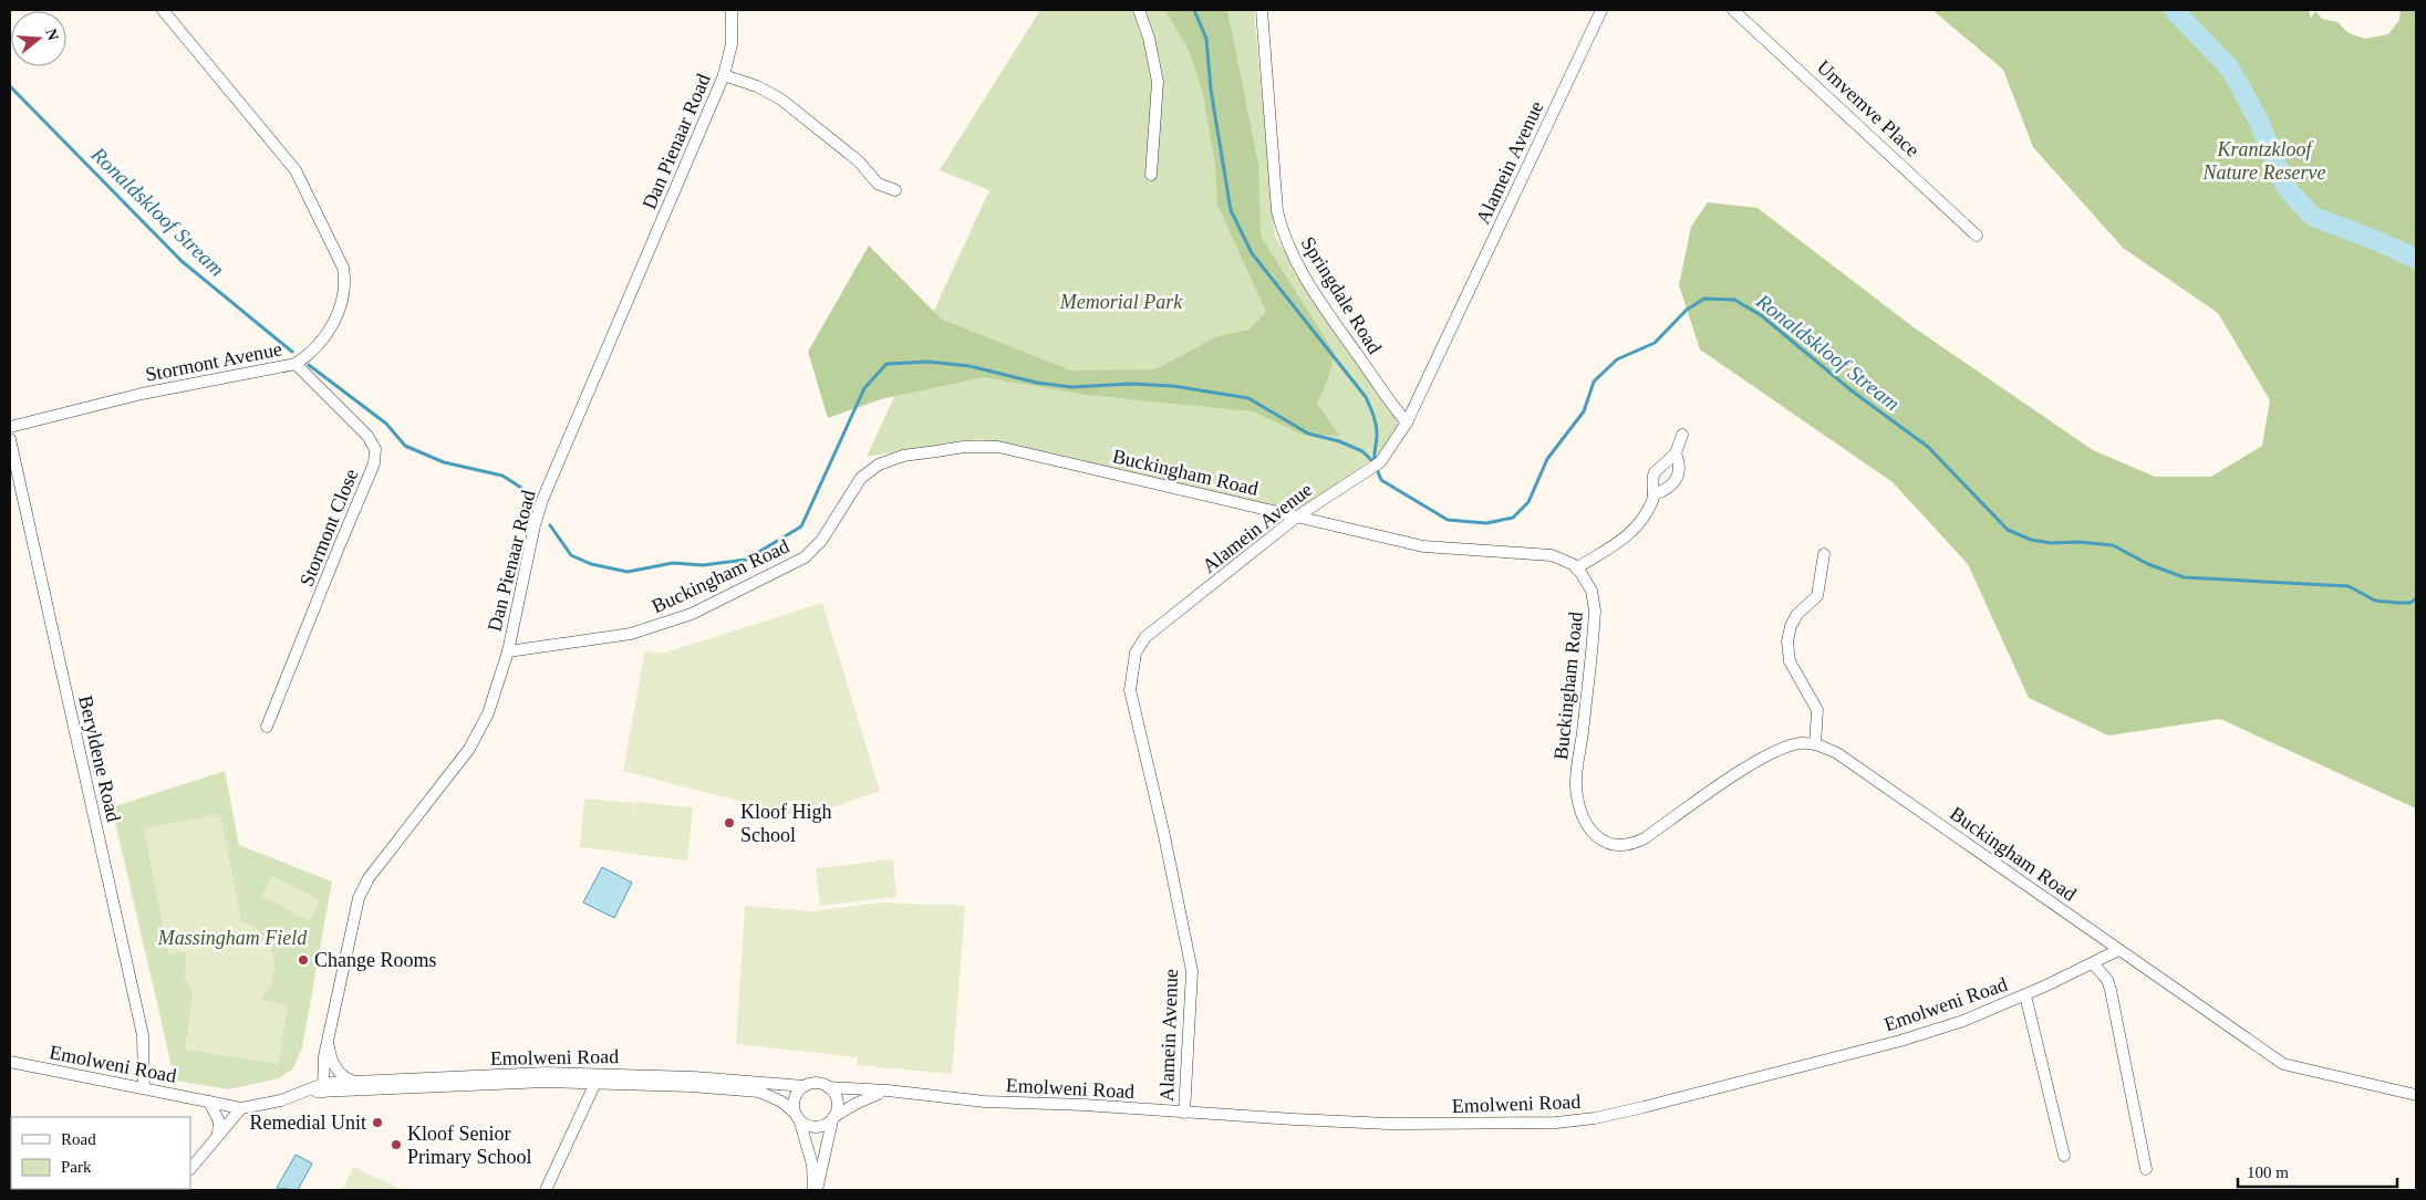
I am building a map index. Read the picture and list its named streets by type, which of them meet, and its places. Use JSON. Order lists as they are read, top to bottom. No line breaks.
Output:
{"streets":{"street":["Umvemve Place","Dan Pienaar Road","Alamein Avenue","Springdale Road","Stormont Avenue","Buckingham Road","Stormont Close","Beryldene Road","Emolweni Road"]},"crossings":[["Dan Pienaar Road","Buckingham Road"],["Dan Pienaar Road","Emolweni Road"],["Alamein Avenue","Springdale Road"],["Alamein Avenue","Buckingham Road"],["Alamein Avenue","Emolweni Road"],["Stormont Avenue","Stormont Close"],["Buckingham Road","Emolweni Road"],["Beryldene Road","Emolweni Road"]],"water":["Ronaldskloof Stream"],"parks":["Krantzkloof Nature Reserve","Memorial Park","Massingham Field"],"places":["Kloof High School","Change Rooms","Remedial Unit","Kloof Senior Primary School"],"legend":["Road","Park"],"scale_bar":"100 m","north":"right"}
